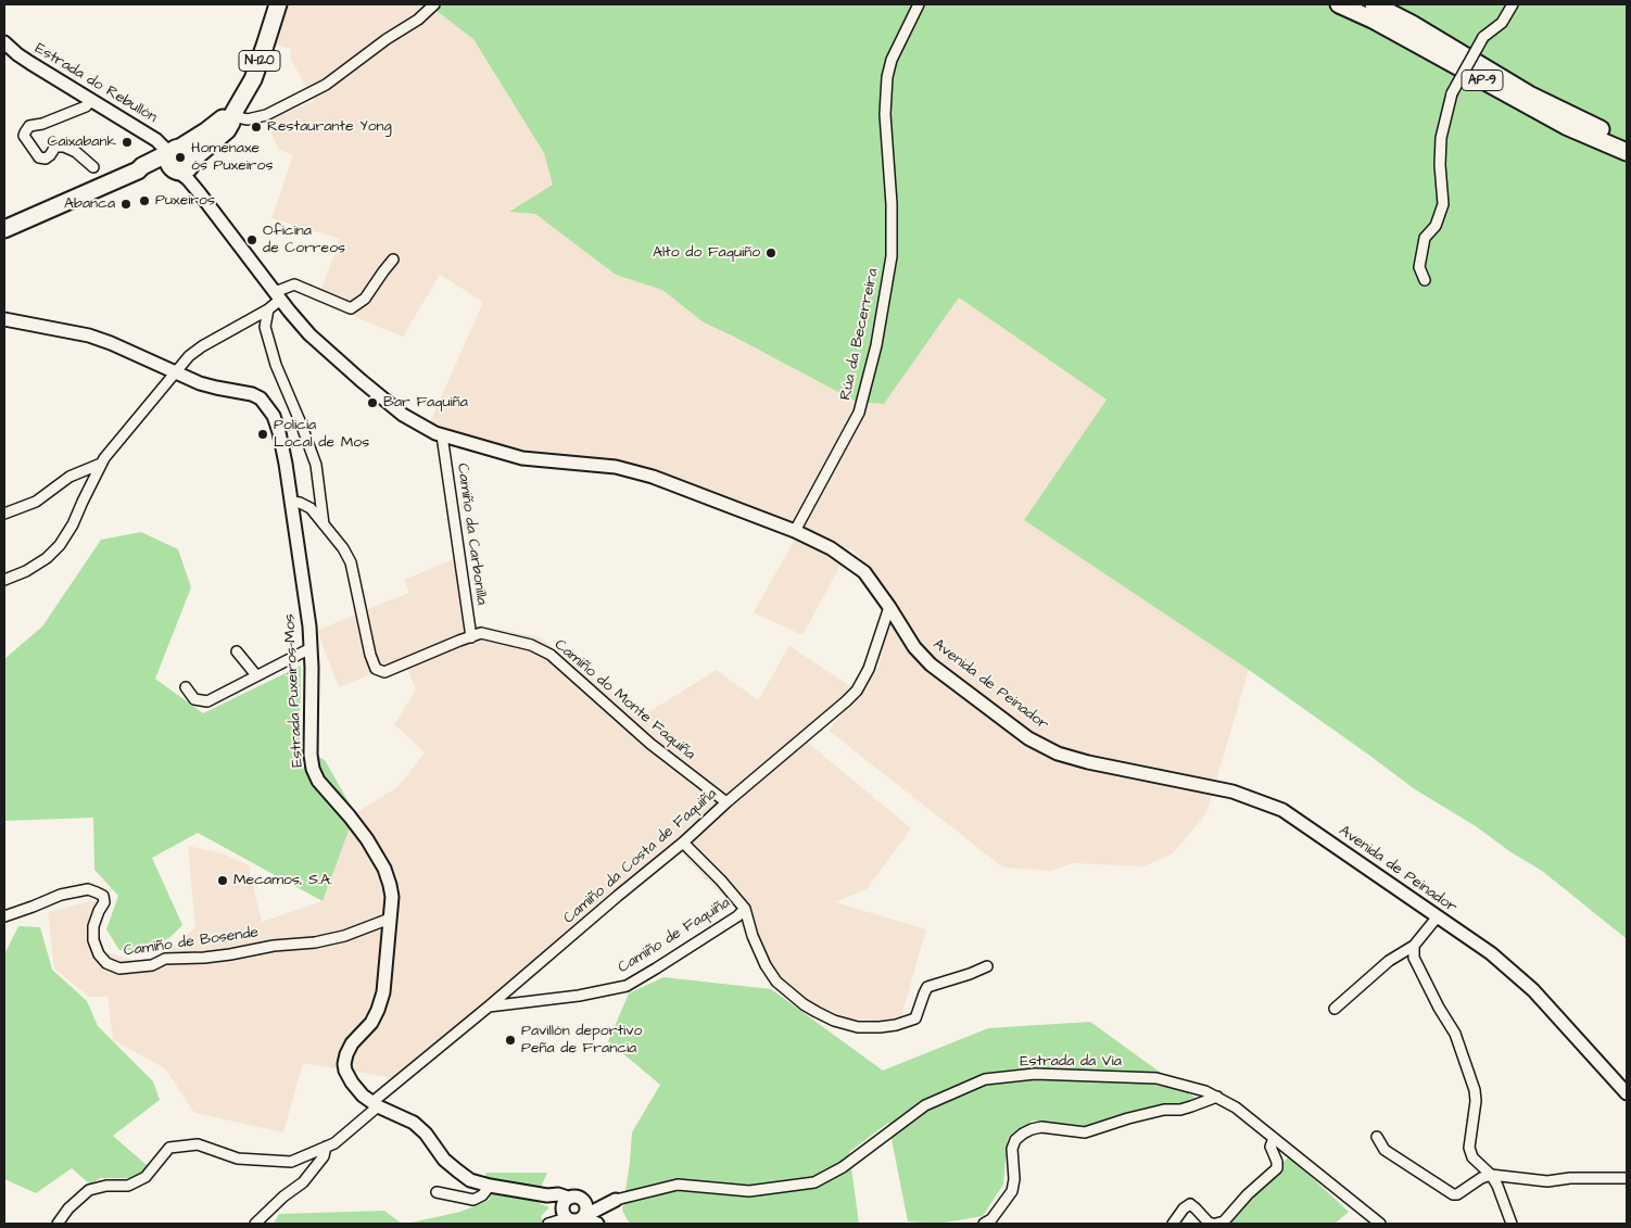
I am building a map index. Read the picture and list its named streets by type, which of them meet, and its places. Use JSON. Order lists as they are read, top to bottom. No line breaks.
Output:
{"streets":{"highway":["N-120","AP-9"],"street":["Estrada do Rebullón","Rúa da Becerreira","Camiño da Carbonilla","Avenida de Peinador","Estrada Puxeiros-Mos","Camiño do Monte Faquiña","Camiño da Costa de Faquiña","Camiño de Faquiña","Camiño de Bosende","Estrada da Vía"]},"crossings":[["N-120","Estrada do Rebullón"],["N-120","Avenida de Peinador"],["Estrada do Rebullón","Avenida de Peinador"],["Rúa da Becerreira","Avenida de Peinador"],["Camiño da Carbonilla","Avenida de Peinador"],["Camiño da Carbonilla","Camiño do Monte Faquiña"],["Avenida de Peinador","Camiño da Costa de Faquiña"],["Estrada Puxeiros-Mos","Camiño do Monte Faquiña"],["Estrada Puxeiros-Mos","Camiño da Costa de Faquiña"],["Estrada Puxeiros-Mos","Camiño de Bosende"],["Camiño do Monte Faquiña","Camiño da Costa de Faquiña"],["Camiño da Costa de Faquiña","Camiño de Faquiña"]],"places":["Restaurante Yong","Caixabank","Homenaxe ós Puxeiros","Puxeiros","Abanca","Oficina de Correos","Alto do Faquiño","Bar Faquiña","Policía Local de Mos","Mecamos, S.A.","Pavillón deportivo Peña de Francia"]}
